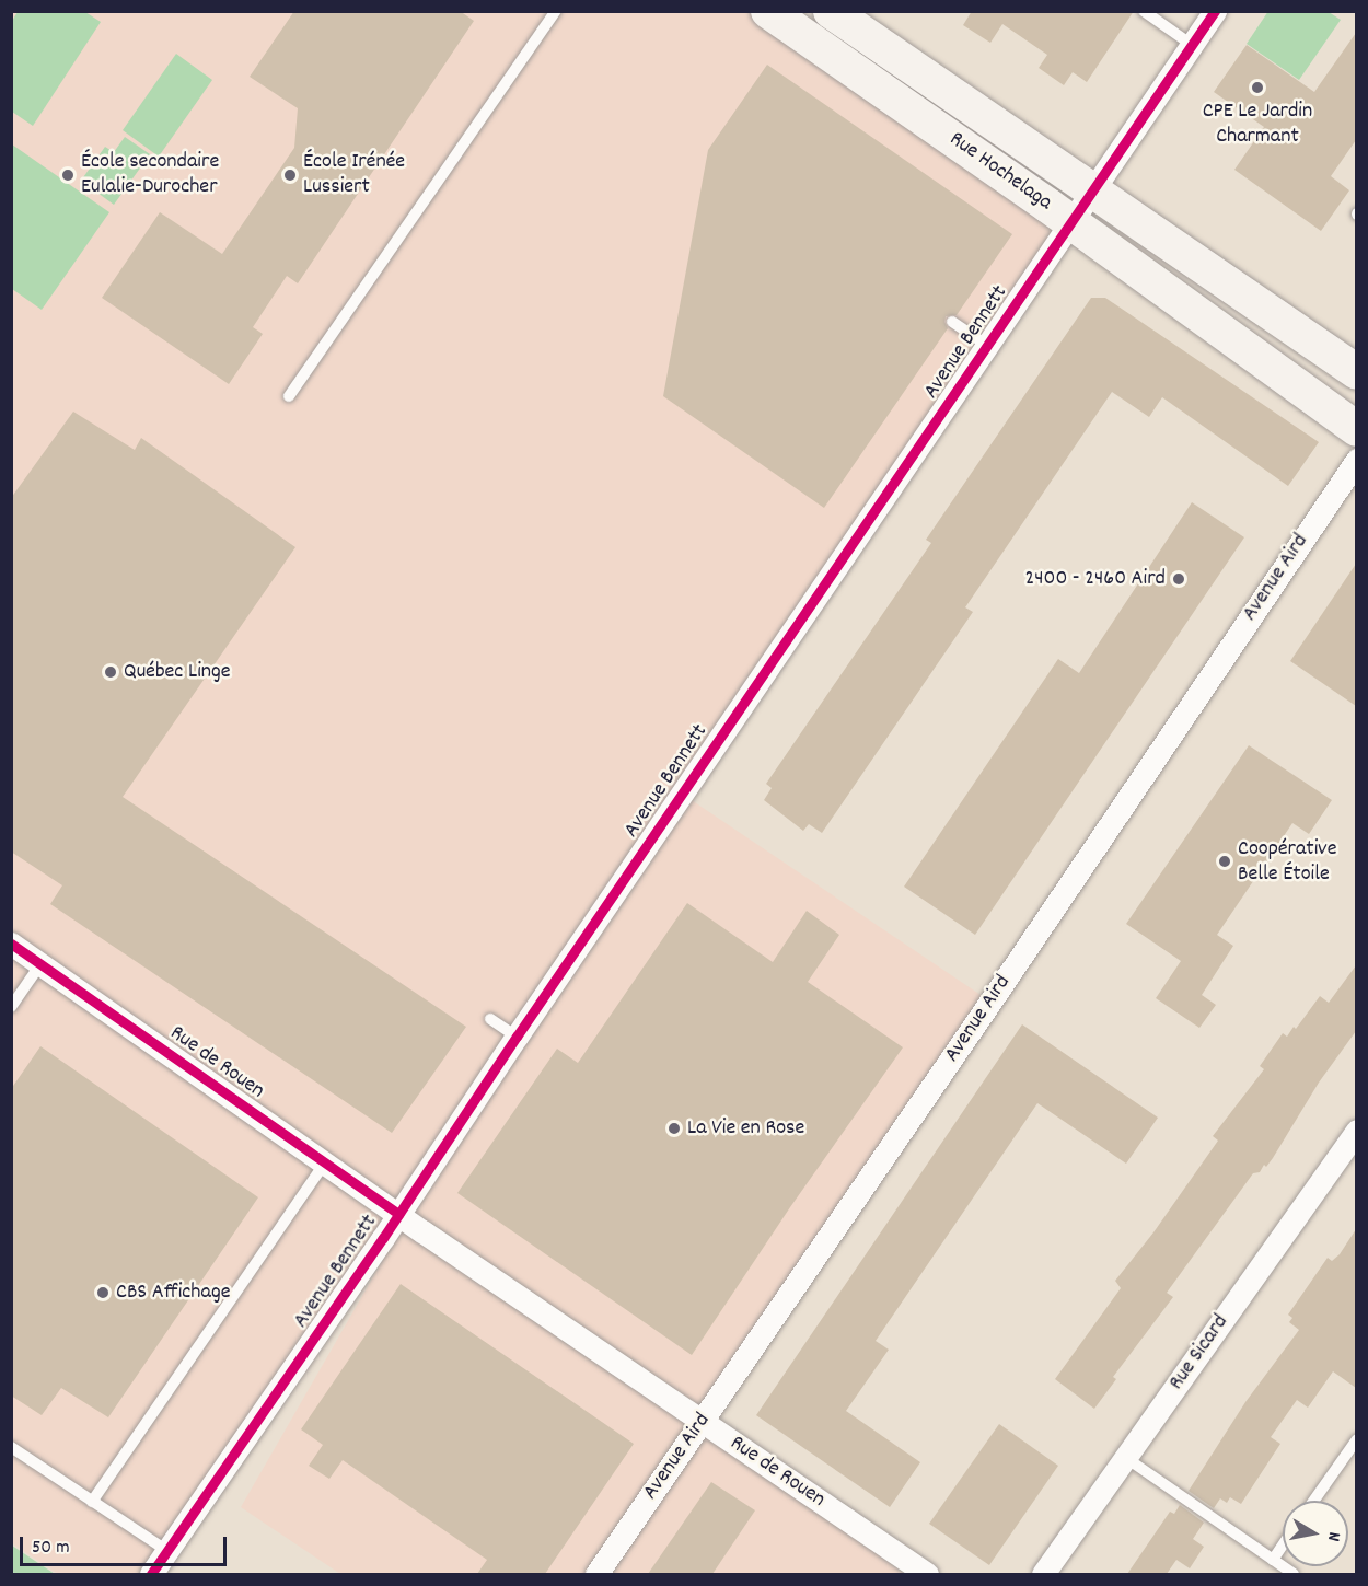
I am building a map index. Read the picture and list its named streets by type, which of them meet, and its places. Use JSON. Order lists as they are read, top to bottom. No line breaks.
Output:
{"streets":{"main road":["Rue Hochelaga"],"street":["Avenue Bennett","Avenue Aird","Rue de Rouen","Rue Sicard"]},"crossings":[["Rue Hochelaga","Avenue Bennett"],["Avenue Bennett","Rue de Rouen"],["Avenue Aird","Rue de Rouen"]],"places":["CPE Le Jardin Charmant","École secondaire Eulalie-Durocher","École Irénée Lussiert","2400 - 2460 Aird","Québec Linge","Coopérative Belle Étoile","La Vie en Rose","CBS Affichage"],"scale_bar":"50 m","north":"right"}
